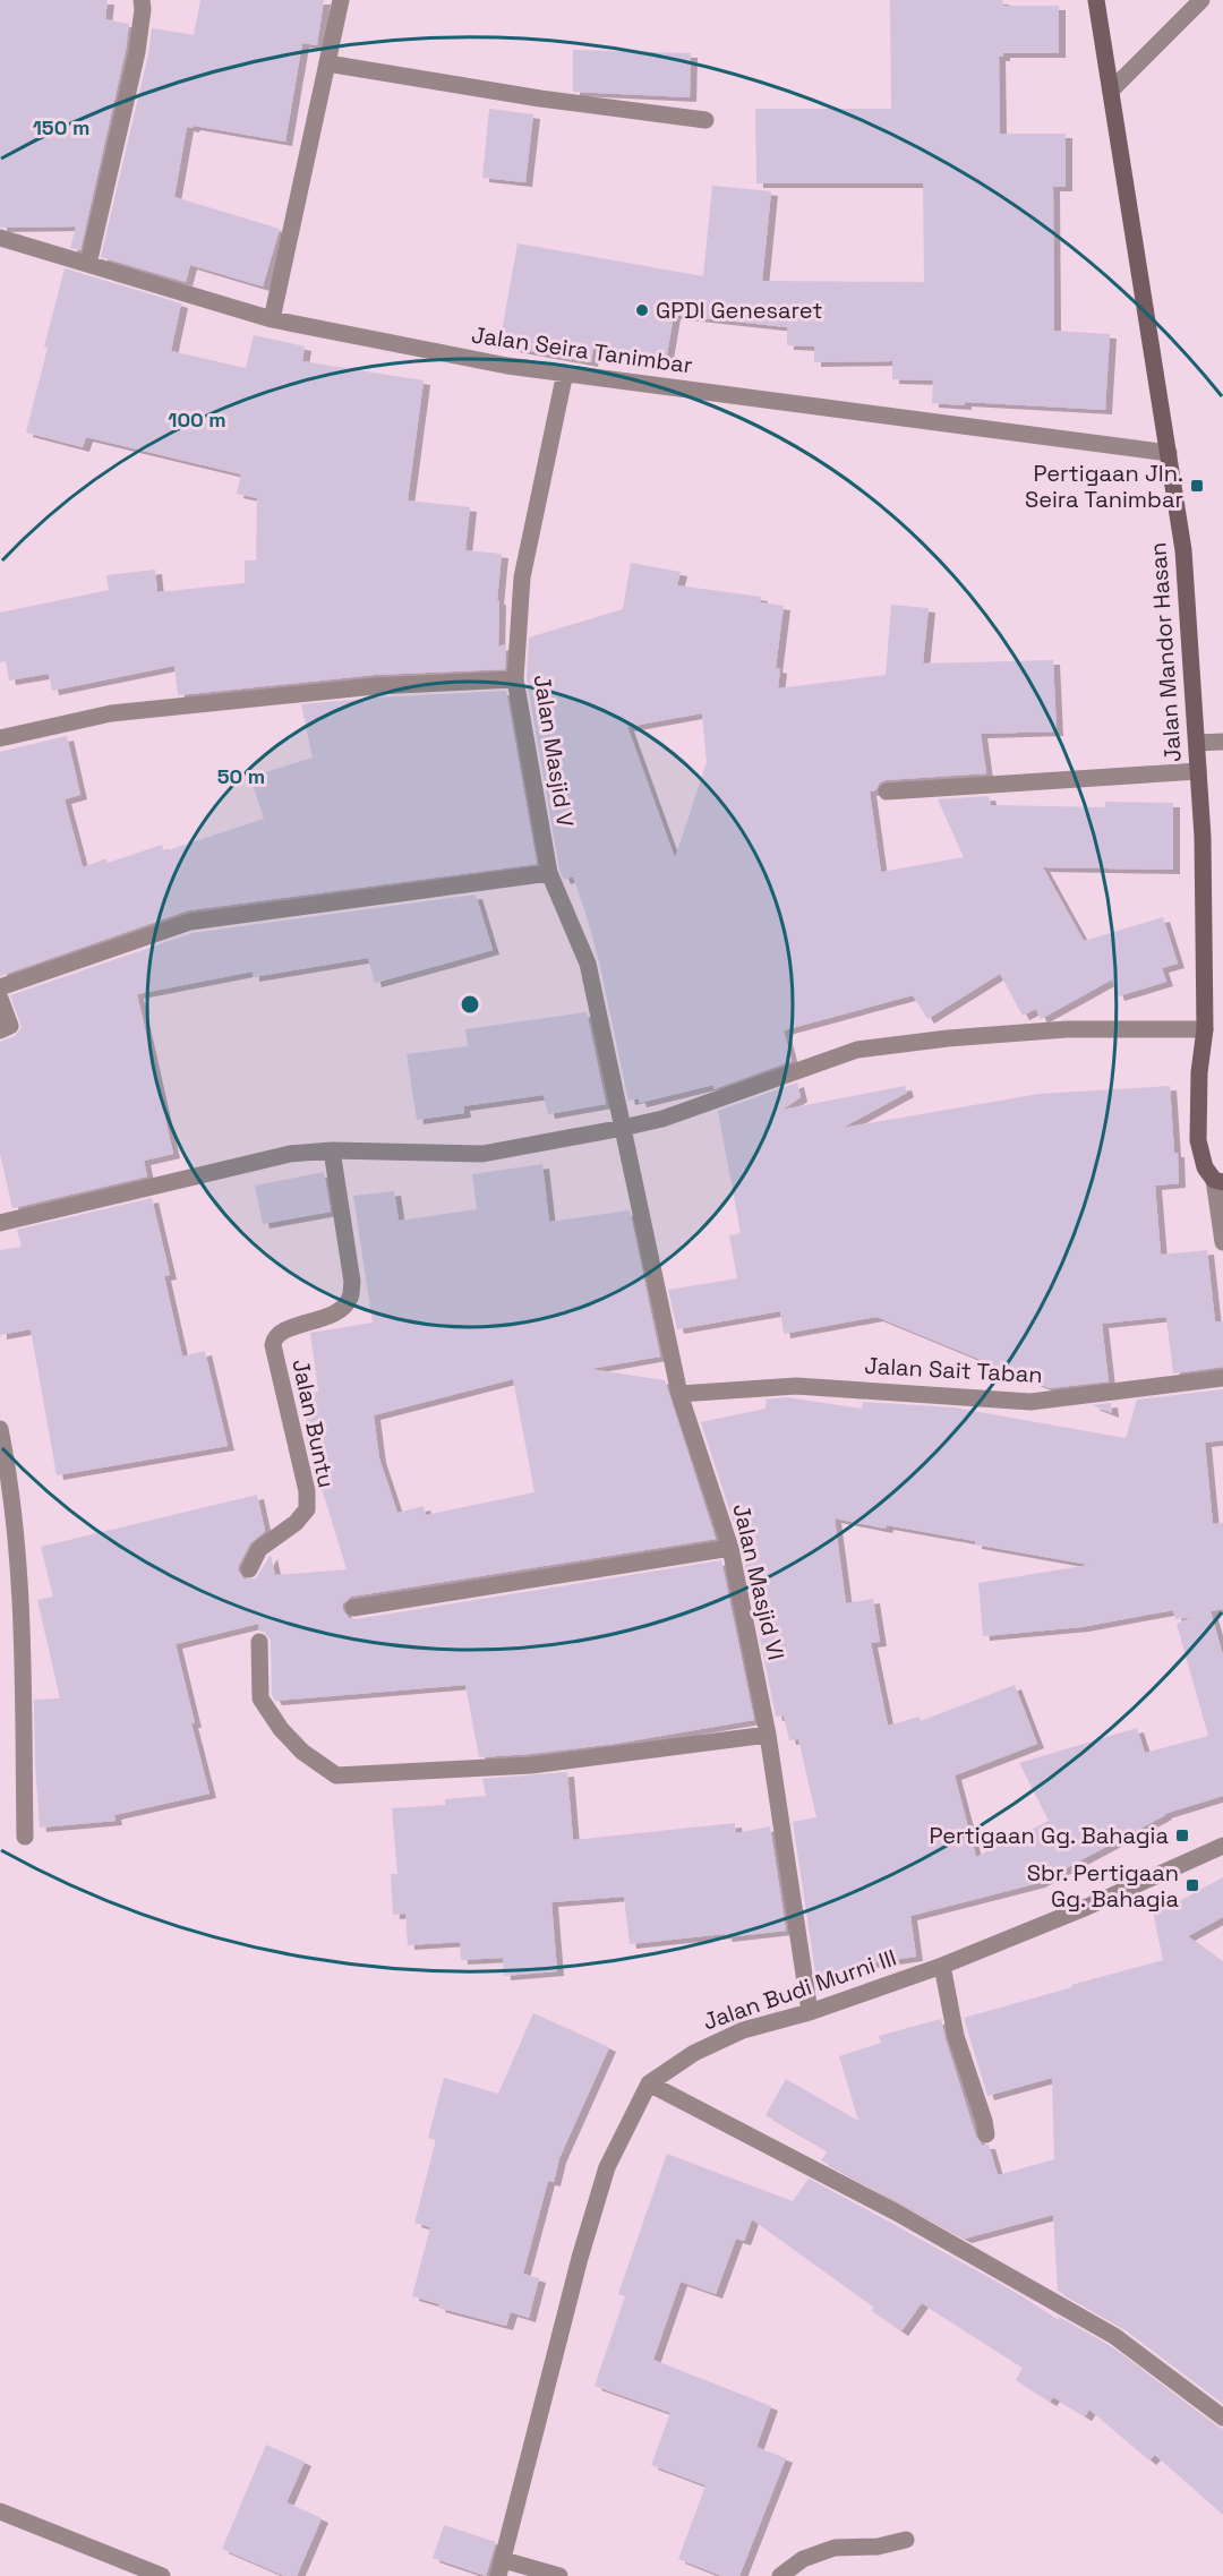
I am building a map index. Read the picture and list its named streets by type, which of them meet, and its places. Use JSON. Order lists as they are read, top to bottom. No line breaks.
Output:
{"streets":{"street":["Jalan Seira Tanimbar","Jalan Mandor Hasan","Jalan Masjid V","Jalan Sait Taban","Jalan Buntu","Jalan Masjid VI","Jalan Budi Murni III"]},"crossings":[["Jalan Seira Tanimbar","Jalan Mandor Hasan"],["Jalan Seira Tanimbar","Jalan Masjid V"],["Jalan Masjid V","Jalan Masjid VI"],["Jalan Sait Taban","Jalan Masjid VI"],["Jalan Masjid VI","Jalan Budi Murni III"]],"places":{"other":["GPDI Genesaret"],"transit":["Pertigaan Jln. Seira Tanimbar","Pertigaan Gg. Bahagia","Sbr. Pertigaan Gg. Bahagia"]},"rings":["150 m","100 m","50 m"]}
